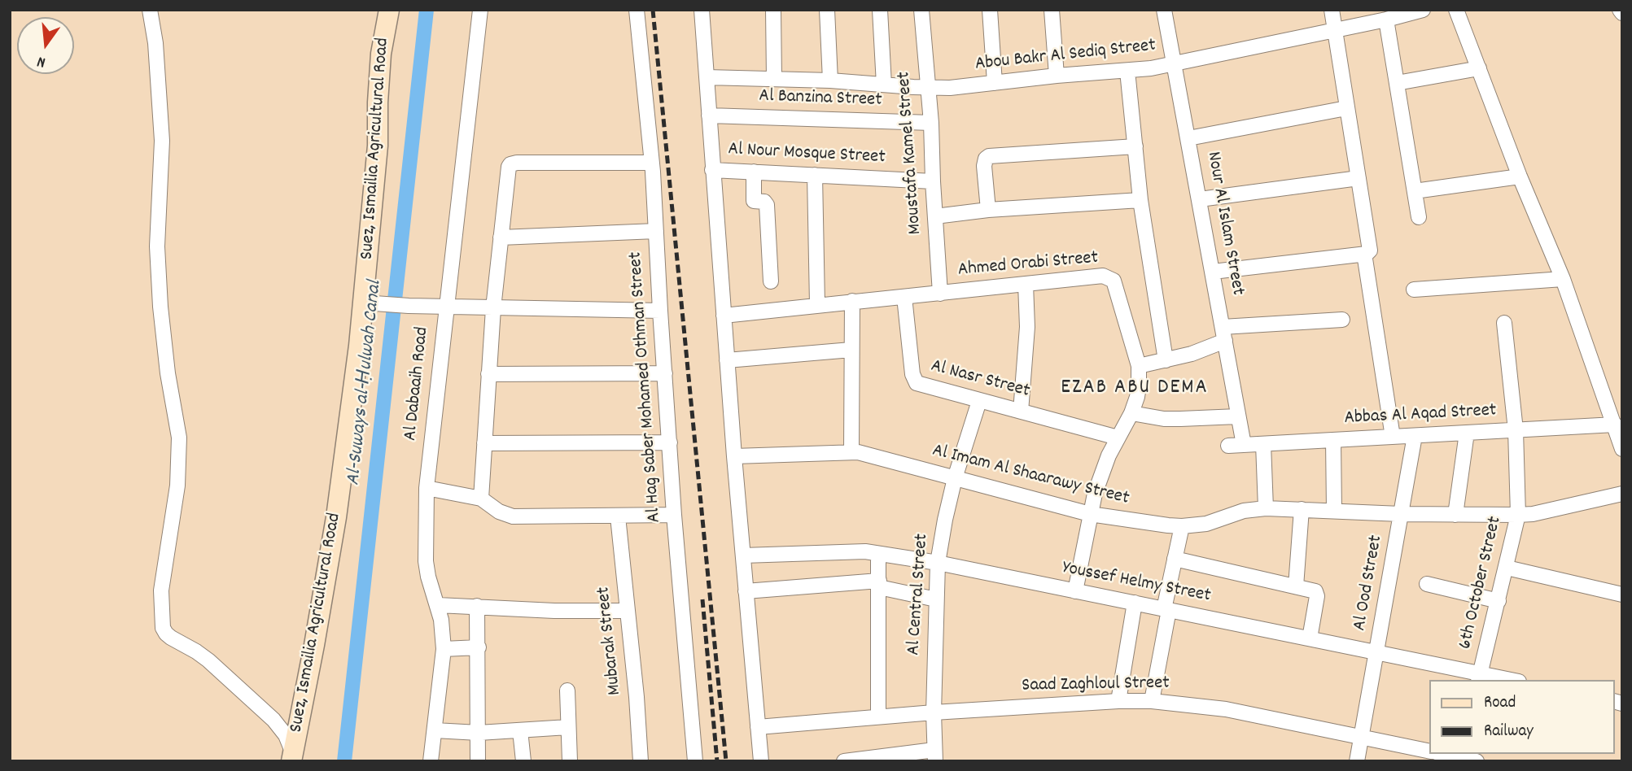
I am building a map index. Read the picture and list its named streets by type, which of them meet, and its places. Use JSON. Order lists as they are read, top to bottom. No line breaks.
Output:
{"streets":{"main road":["Suez, Ismailia Agricultural Road"],"street":["Abou Bakr Al Sediq Street","Al Banzina Street","Moustafa Kamel Street","Al Nour Mosque Street","Nour Al Islam Street","Ahmed Orabi Street","Al Nasr Street","Al Dabaaih Road","Al Hag Saber Mohamed Othman Street","Abbas Al Aqad Street","Al Imam Al Shaarawy Street","Youssef Helmy Street","Al Ood Street","6th October Street","Al Central Street","Mubarak Street","Saad Zaghloul Street"]},"crossings":[["Abou Bakr Al Sediq Street","Moustafa Kamel Street"],["Abou Bakr Al Sediq Street","Nour Al Islam Street"],["Al Banzina Street","Moustafa Kamel Street"],["Moustafa Kamel Street","Al Nour Mosque Street"],["Moustafa Kamel Street","Ahmed Orabi Street"],["Nour Al Islam Street","Abbas Al Aqad Street"],["Ahmed Orabi Street","Al Nasr Street"],["Ahmed Orabi Street","Al Imam Al Shaarawy Street"],["Ahmed Orabi Street","Youssef Helmy Street"],["Al Nasr Street","Al Central Street"],["Abbas Al Aqad Street","Al Ood Street"],["Abbas Al Aqad Street","6th October Street"],["Al Imam Al Shaarawy Street","Al Ood Street"],["Al Imam Al Shaarawy Street","6th October Street"],["Al Imam Al Shaarawy Street","Al Central Street"],["Youssef Helmy Street","Al Ood Street"],["Youssef Helmy Street","6th October Street"],["Youssef Helmy Street","Al Central Street"],["Al Ood Street","Saad Zaghloul Street"],["Al Central Street","Saad Zaghloul Street"]],"districts":["EZAB ABU DEMA"],"water":["Al-Suways al-Ḥulwah Canal"],"legend":["Road","Railway"],"north":"bottom"}
